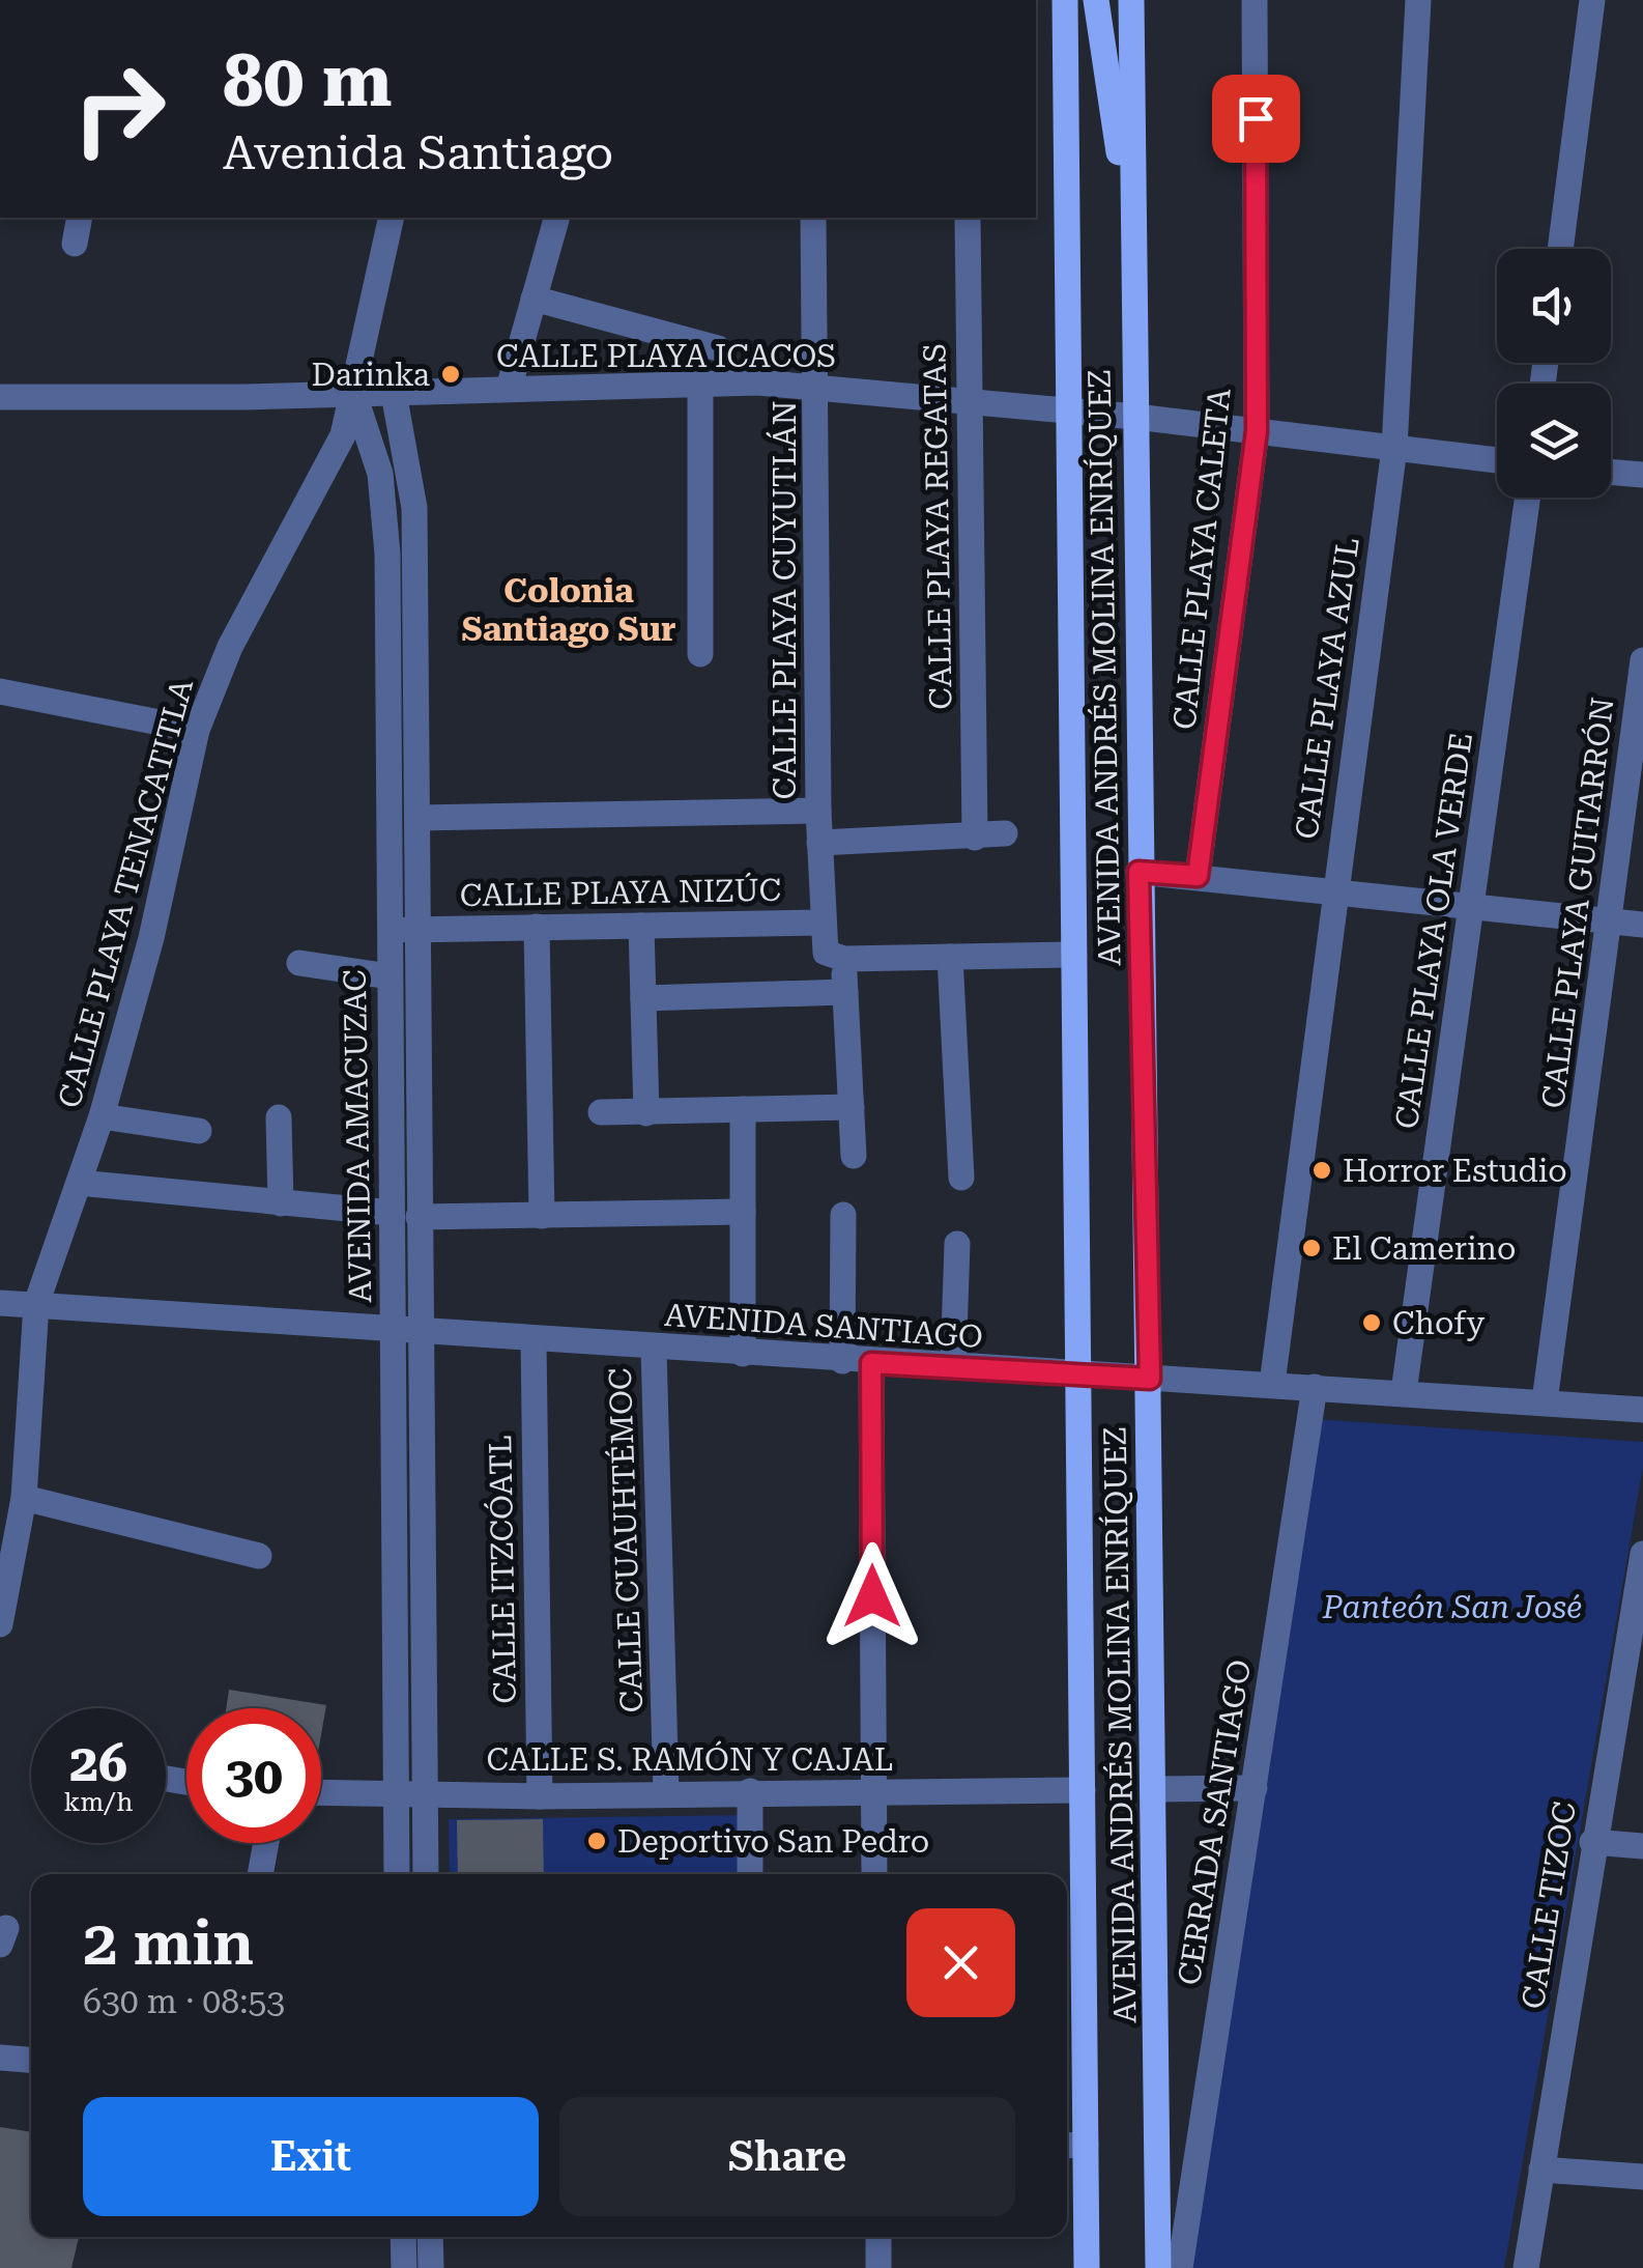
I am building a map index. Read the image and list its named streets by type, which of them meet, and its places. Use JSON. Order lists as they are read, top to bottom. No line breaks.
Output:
{"streets":{"main road":["AVENIDA ANDRÉS MOLINA ENRÍQUEZ"],"street":["CALLE PLAYA ICACOS","CALLE PLAYA REGATAS","CALLE PLAYA CALETA","CALLE PLAYA CUYUTLÁN","CALLE PLAYA AZUL","CALLE PLAYA NIZÚC","CALLE PLAYA TENACATITLA","CALLE PLAYA GUITARRÓN","CALLE PLAYA OLA VERDE","AVENIDA AMACUZAC","AVENIDA SANTIAGO","CALLE CUAUHTÉMOC","CALLE ITZCÓATL","CALLE S. RAMÓN Y CAJAL","CERRADA SANTIAGO","CALLE TIZOC"]},"crossings":[["CALLE PLAYA ICACOS","CALLE PLAYA REGATAS"],["CALLE PLAYA ICACOS","CALLE PLAYA CALETA"],["CALLE PLAYA ICACOS","CALLE PLAYA CUYUTLÁN"],["CALLE PLAYA ICACOS","AVENIDA ANDRÉS MOLINA ENRÍQUEZ"],["CALLE PLAYA ICACOS","CALLE PLAYA AZUL"],["CALLE PLAYA ICACOS","CALLE PLAYA TENACATITLA"],["CALLE PLAYA ICACOS","AVENIDA AMACUZAC"],["CALLE PLAYA CUYUTLÁN","CALLE PLAYA NIZÚC"],["AVENIDA ANDRÉS MOLINA ENRÍQUEZ","AVENIDA SANTIAGO"],["AVENIDA ANDRÉS MOLINA ENRÍQUEZ","CALLE S. RAMÓN Y CAJAL"],["CALLE PLAYA AZUL","AVENIDA SANTIAGO"],["CALLE PLAYA NIZÚC","AVENIDA AMACUZAC"],["CALLE PLAYA TENACATITLA","AVENIDA AMACUZAC"],["CALLE PLAYA TENACATITLA","AVENIDA SANTIAGO"],["CALLE PLAYA GUITARRÓN","AVENIDA SANTIAGO"],["CALLE PLAYA OLA VERDE","AVENIDA SANTIAGO"],["AVENIDA AMACUZAC","AVENIDA SANTIAGO"],["AVENIDA AMACUZAC","CALLE S. RAMÓN Y CAJAL"],["AVENIDA SANTIAGO","CALLE CUAUHTÉMOC"],["AVENIDA SANTIAGO","CALLE ITZCÓATL"],["AVENIDA SANTIAGO","CERRADA SANTIAGO"],["CALLE CUAUHTÉMOC","CALLE S. RAMÓN Y CAJAL"],["CALLE ITZCÓATL","CALLE S. RAMÓN Y CAJAL"]],"districts":["Colonia Santiago Sur"],"parks":["Panteón San José"],"places":["Darinka","Horror Estudio","El Camerino","Chofy","Deportivo San Pedro"],"page":{"turn":["80 m","Avenida Santiago"],"speed":"26 km/h","limit":"30","heading":["2 min","630 m · 08:53"],"buttons":["Exit","Share"]}}
